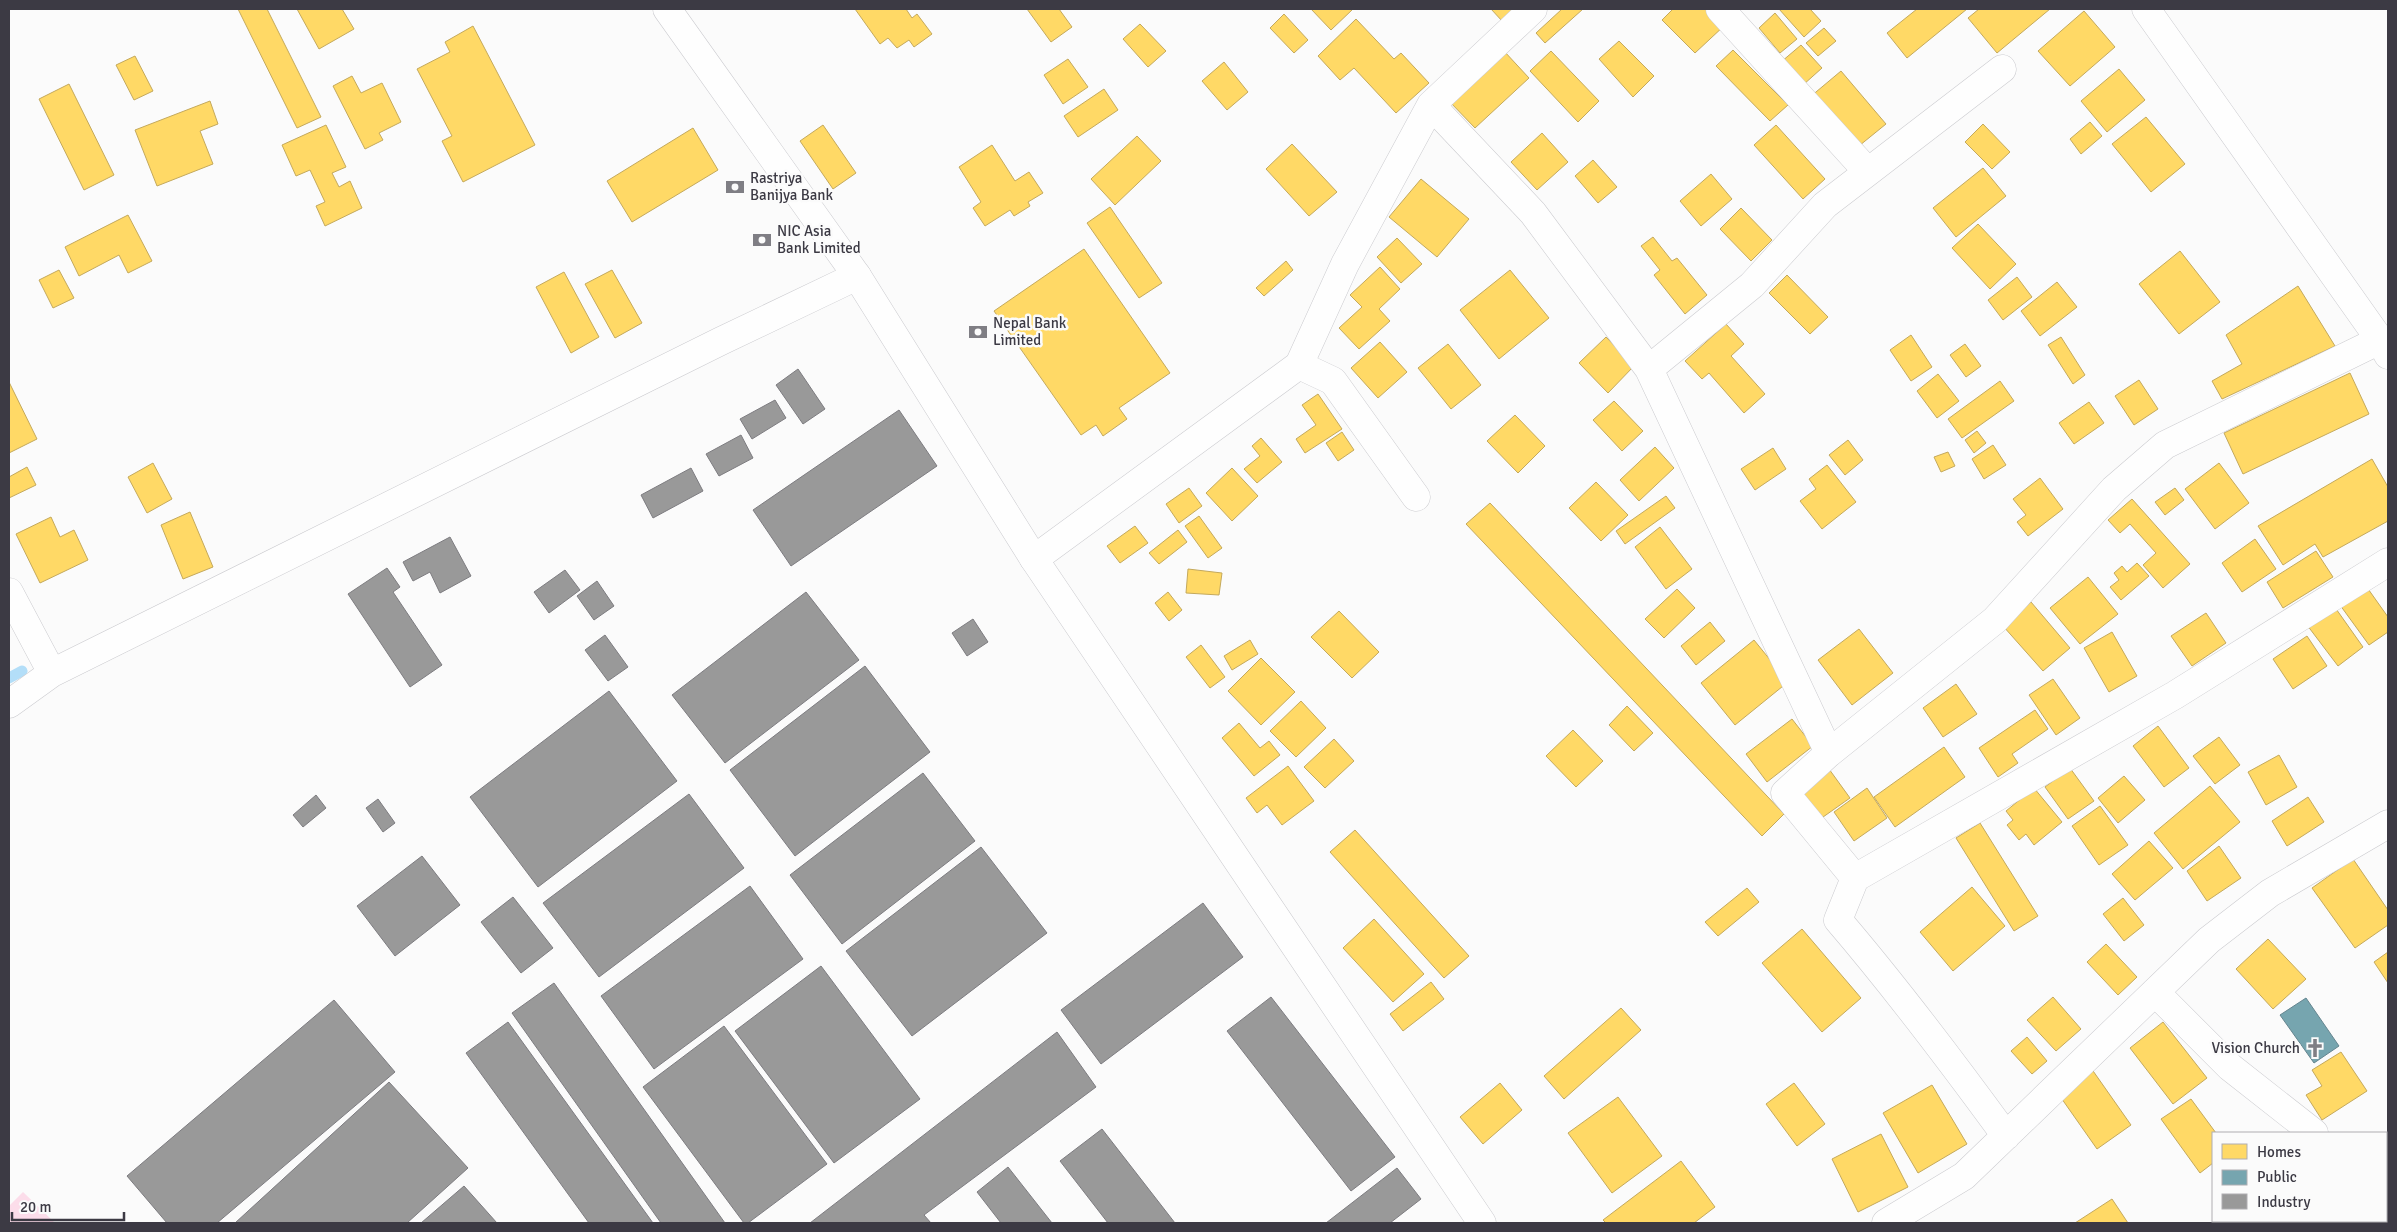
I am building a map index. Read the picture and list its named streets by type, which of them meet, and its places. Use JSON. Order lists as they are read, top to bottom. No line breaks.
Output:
{"places":{"bank":["Rastriya Banijya Bank","NIC Asia Bank Limited","Nepal Bank Limited"],"church":["Vision Church"]},"legend":["Homes","Public","Industry"],"scale_bar":"20 m"}
